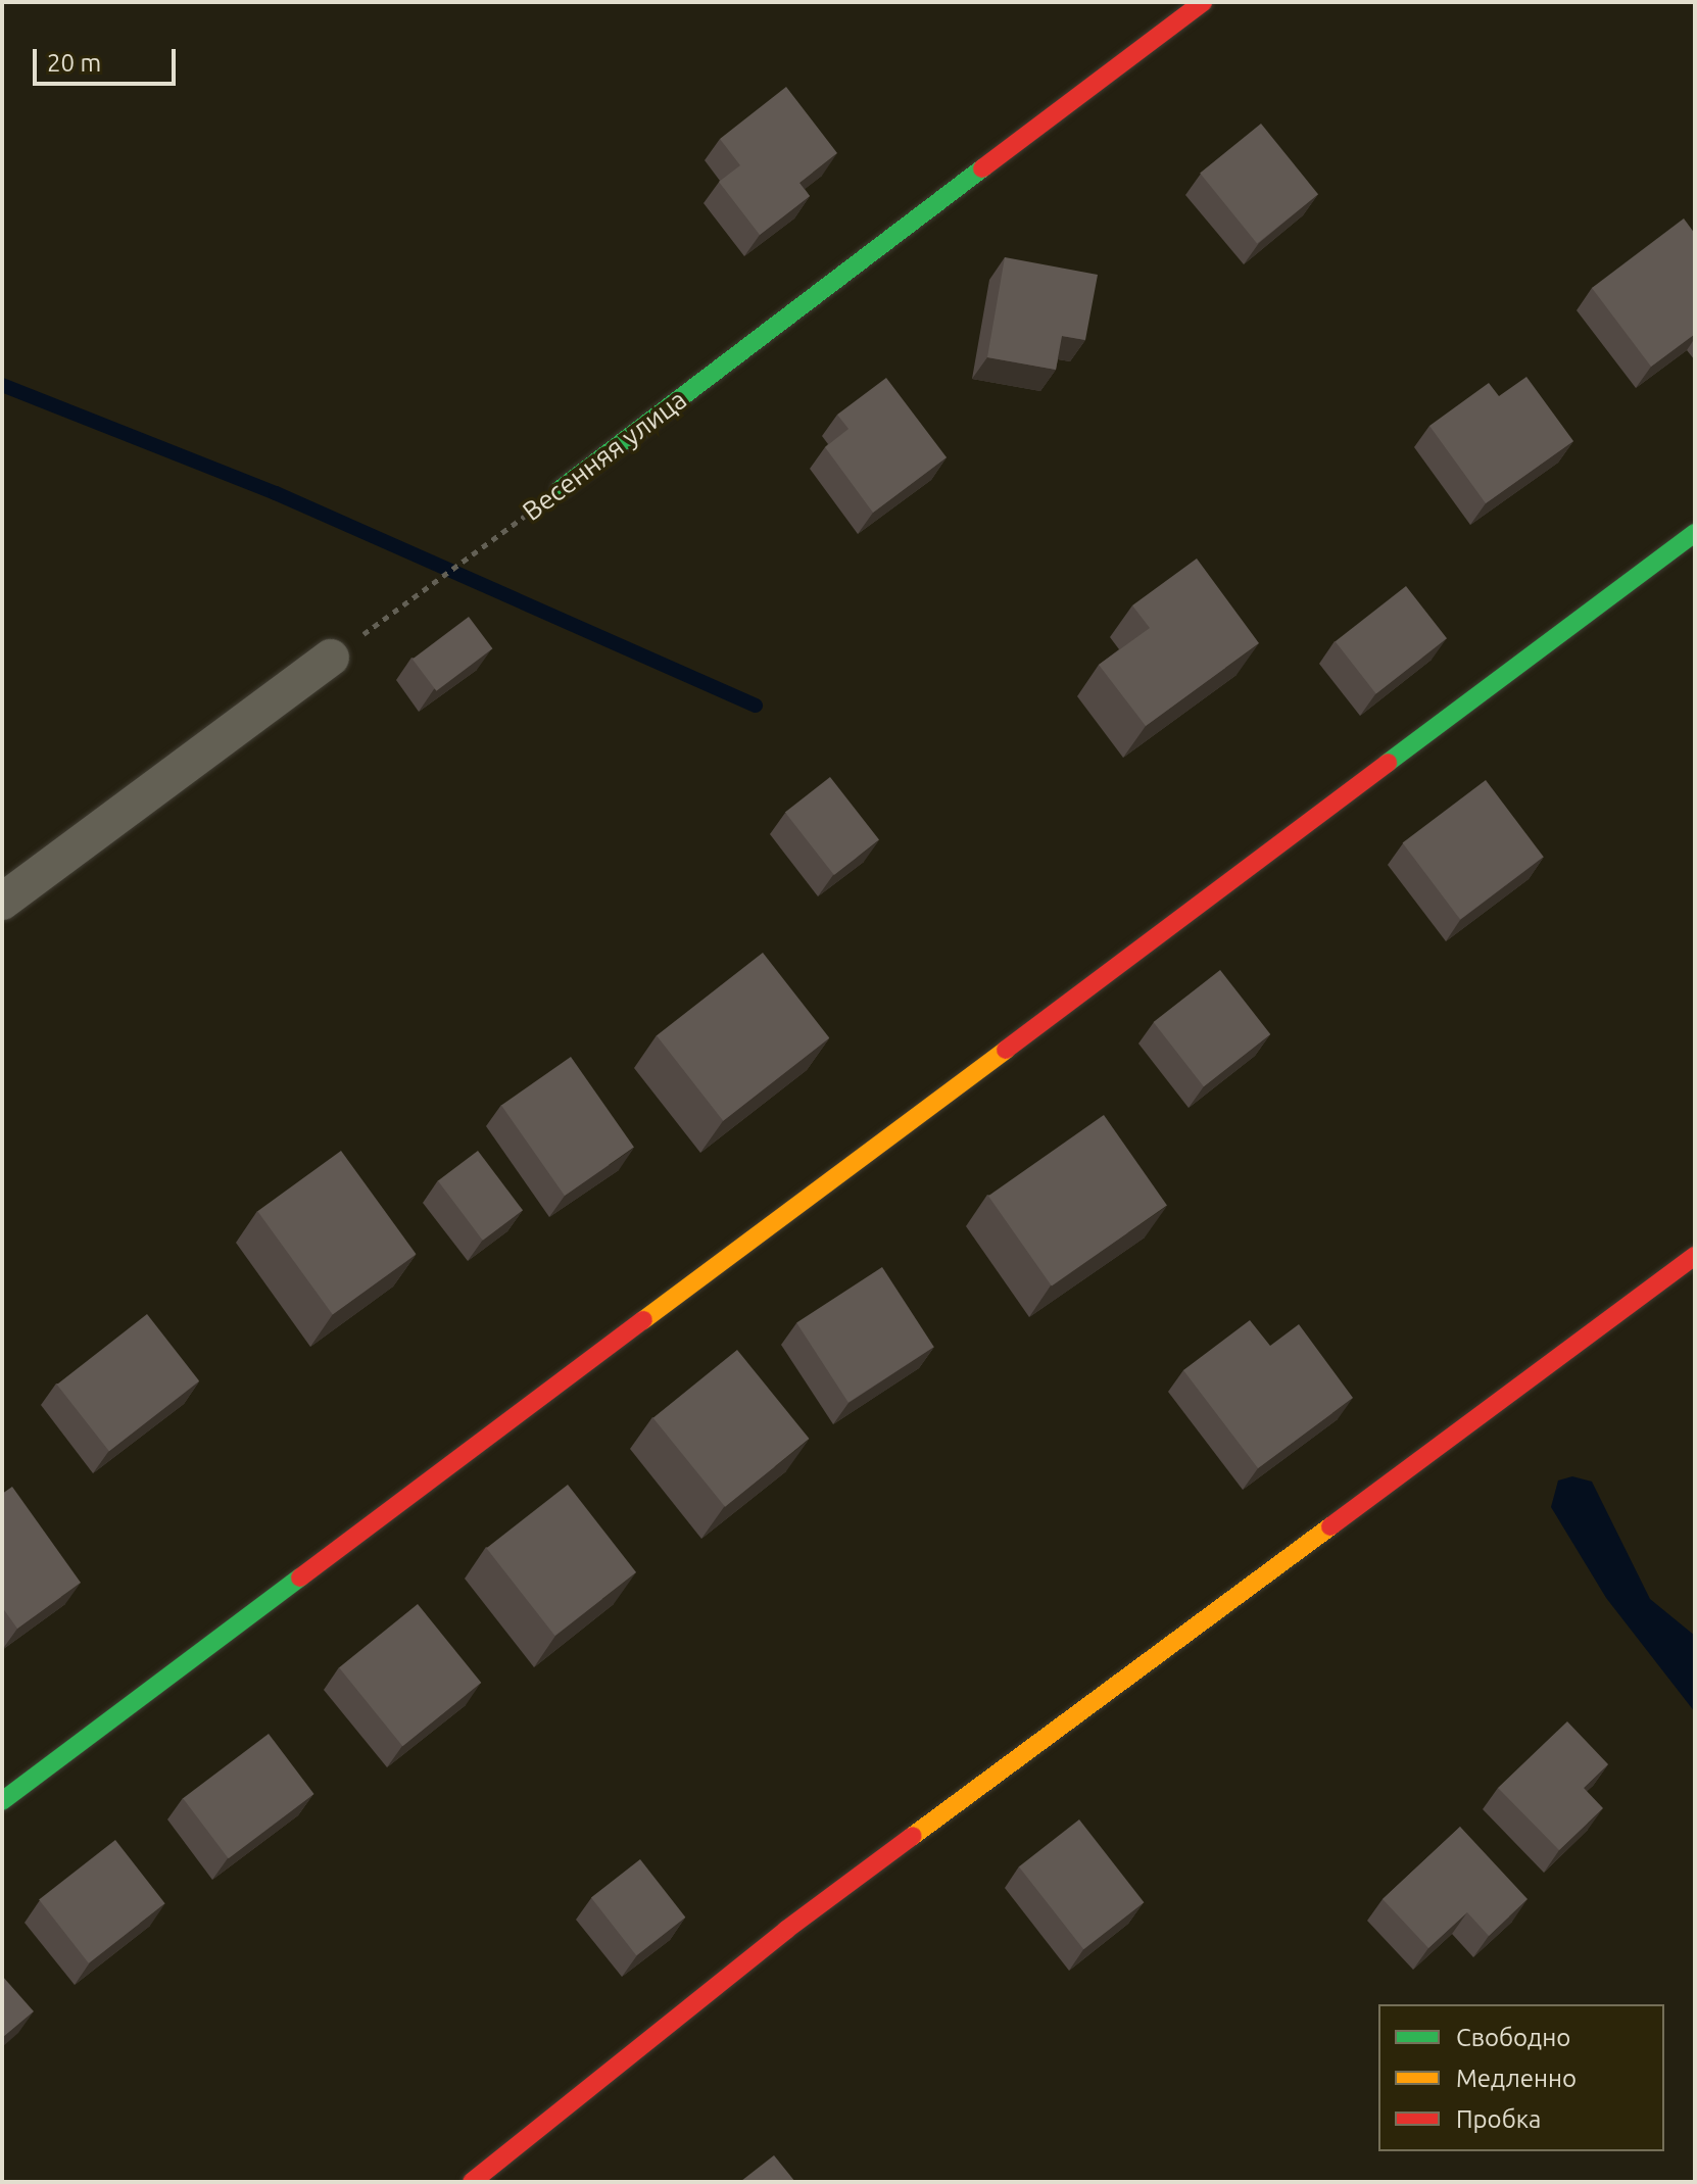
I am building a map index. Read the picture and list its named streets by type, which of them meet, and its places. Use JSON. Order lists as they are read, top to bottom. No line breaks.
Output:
{"streets":{"street":["Весенняя улица"]},"legend":["Свободно","Медленно","Пробка"],"scale_bar":"20 m"}
